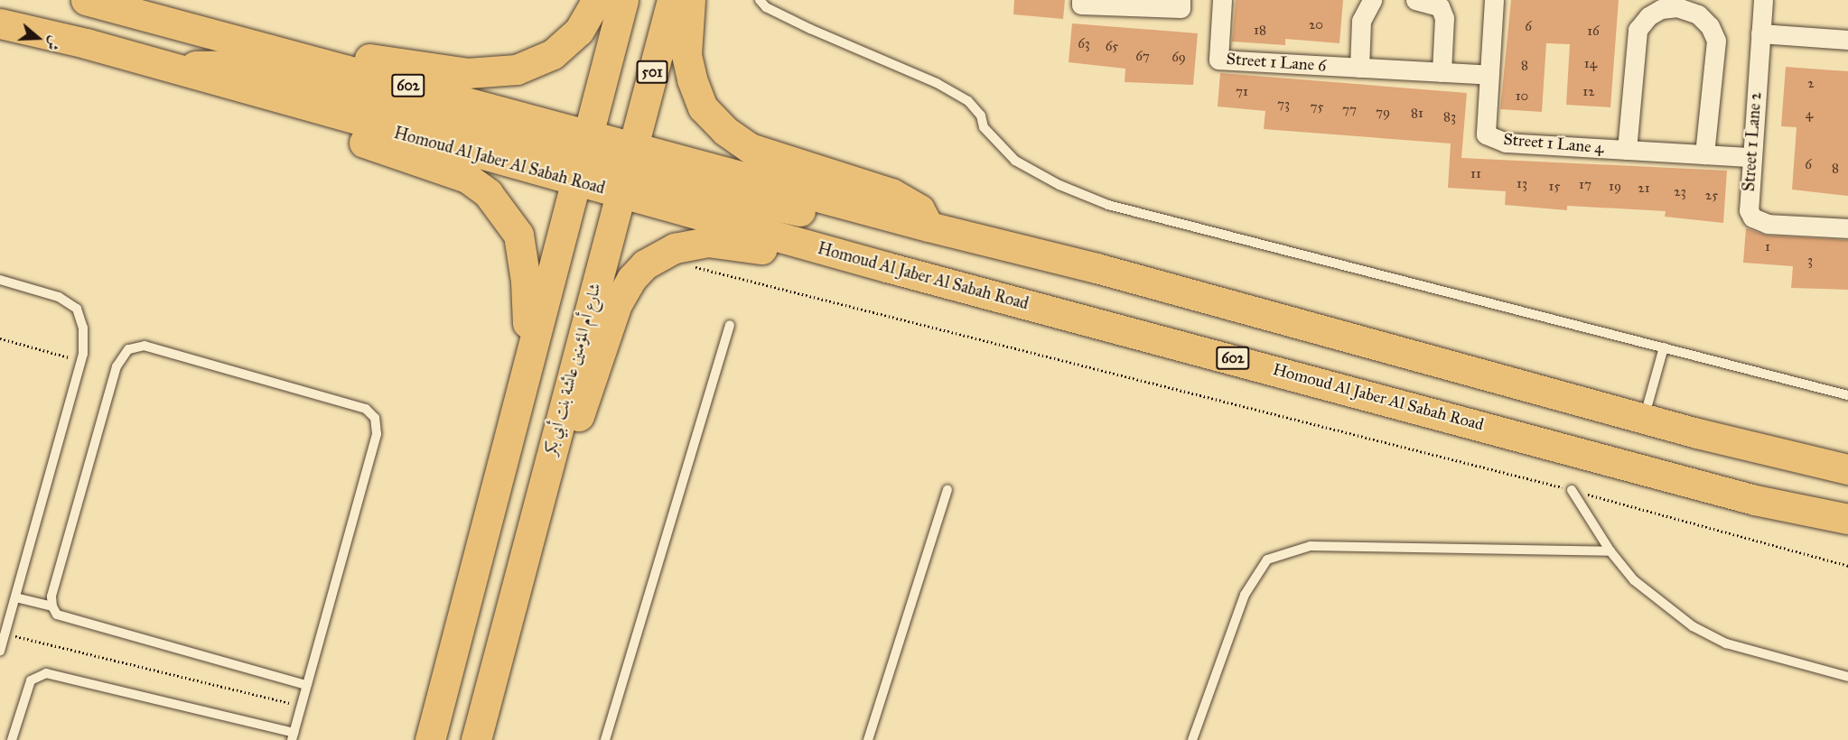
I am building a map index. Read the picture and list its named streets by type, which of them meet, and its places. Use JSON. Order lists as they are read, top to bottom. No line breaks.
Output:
{"streets":{"main road":["501","602","Homoud Al Jaber Al Sabah Road","شارع أم المؤمنين عائشة بنت أبي بكر"],"street":["Street 1 Lane 6","Street 1 Lane 2","Street 1 Lane 4"]},"crossings":[["Street 1 Lane 6","Street 1 Lane 4"],["Street 1 Lane 2","Street 1 Lane 4"],["Homoud Al Jaber Al Sabah Road","شارع أم المؤمنين عائشة بنت أبي بكر"]],"house_numbers":["20","6","18","16","63","65","67","69","14","8","2","71","12","10","73","75","77","79","81","4","83","6","8","11","13","17","15","19","21","23","25","1","3"],"north":"right"}
